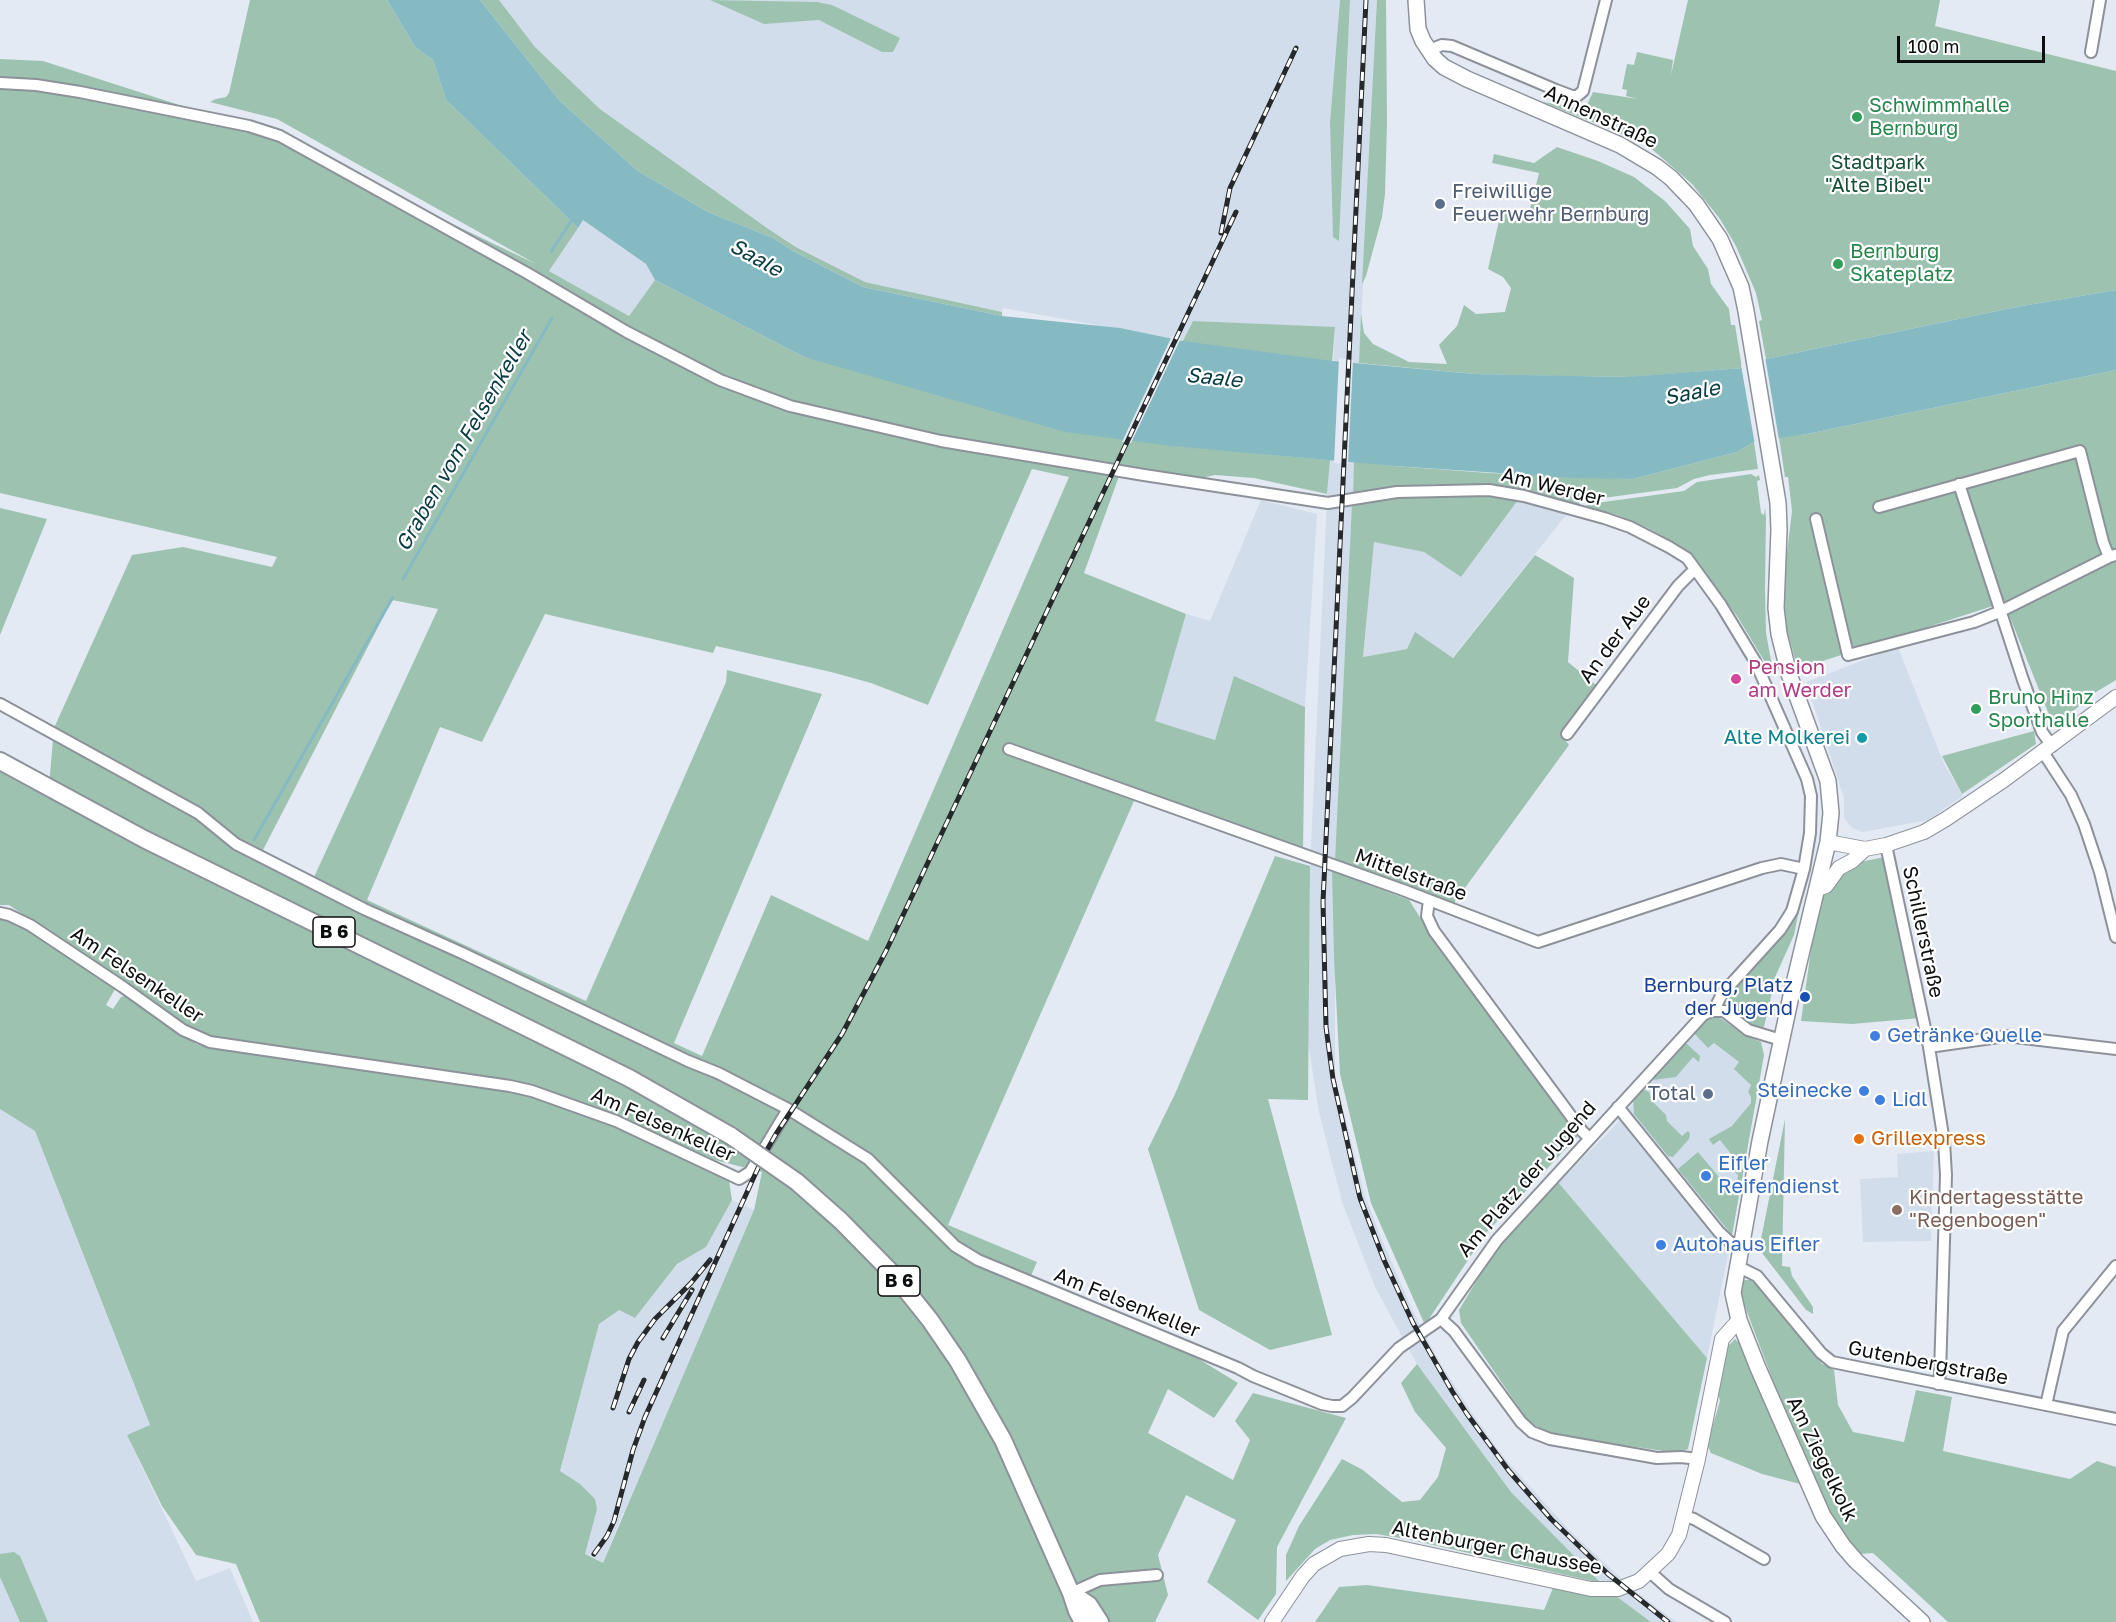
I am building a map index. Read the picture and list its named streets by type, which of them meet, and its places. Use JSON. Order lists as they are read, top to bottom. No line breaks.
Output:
{"streets":{"main road":["Annenstraße","B 6","Am Ziegelkolk"],"street":["Am Werder","An der Aue","Mittelstraße","Schillerstraße","Am Felsenkeller","Am Platz der Jugend","Gutenbergstraße","Altenburger Chaussee"]},"crossings":[["Am Werder","An der Aue"],["Am Werder","Mittelstraße"],["Am Werder","Am Platz der Jugend"],["Schillerstraße","Gutenbergstraße"],["Am Felsenkeller","Am Platz der Jugend"],["Am Ziegelkolk","Altenburger Chaussee"]],"water":["Saale","Graben vom Felsenkeller"],"parks":["Stadtpark \"Alte Bibel\""],"places":["Schwimmhalle Bernburg","Freiwillige Feuerwehr Bernburg","Bernburg Skateplatz","Pension am Werder","Bruno Hinz Sporthalle","Alte Molkerei","Bernburg, Platz der Jugend","Getränke Quelle","Steinecke","Total","Lidl","Grillexpress","Eifler Reifendienst","Kindertagesstätte \"Regenbogen\"","Autohaus Eifler"],"scale_bar":"100 m"}
